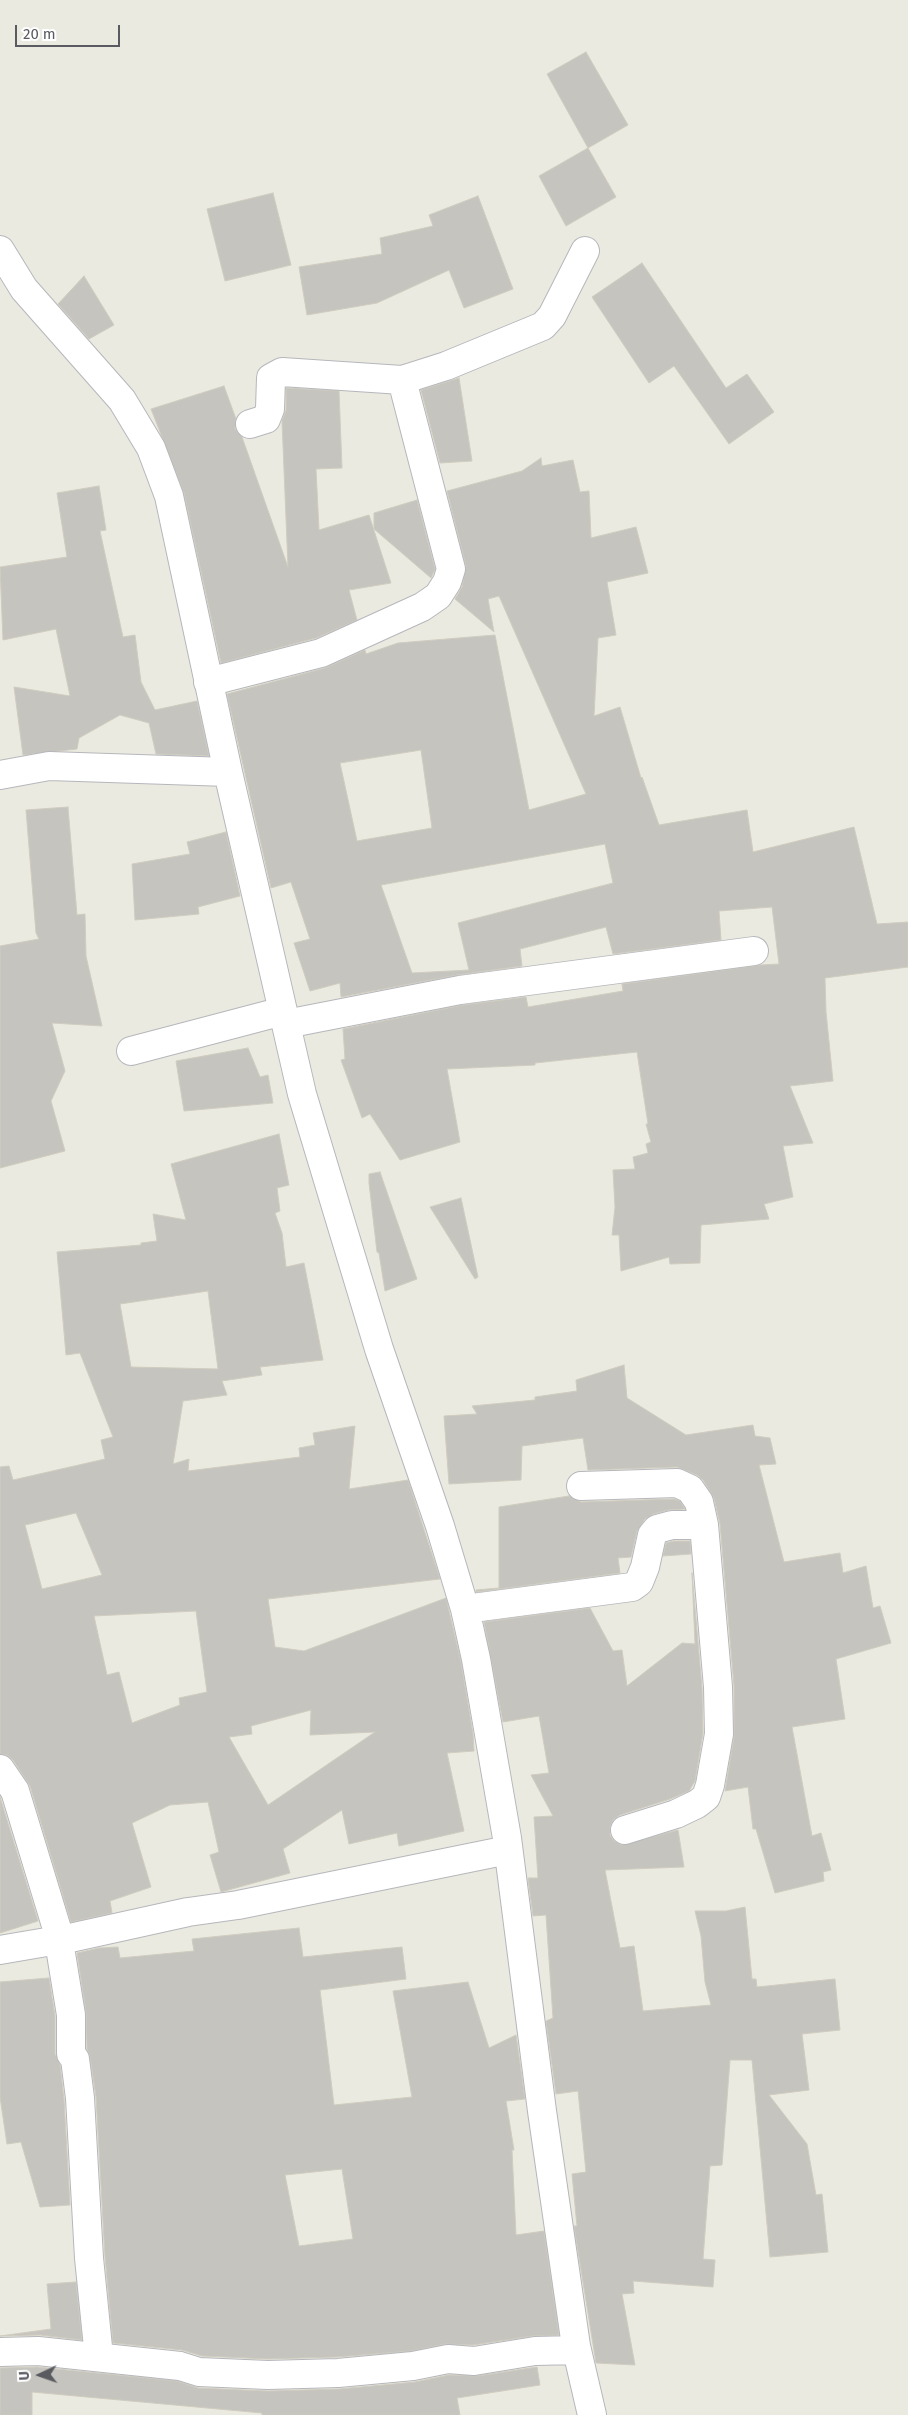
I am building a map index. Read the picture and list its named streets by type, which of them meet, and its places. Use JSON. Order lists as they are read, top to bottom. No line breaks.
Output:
{"scale_bar":"20 m","north":"left"}
